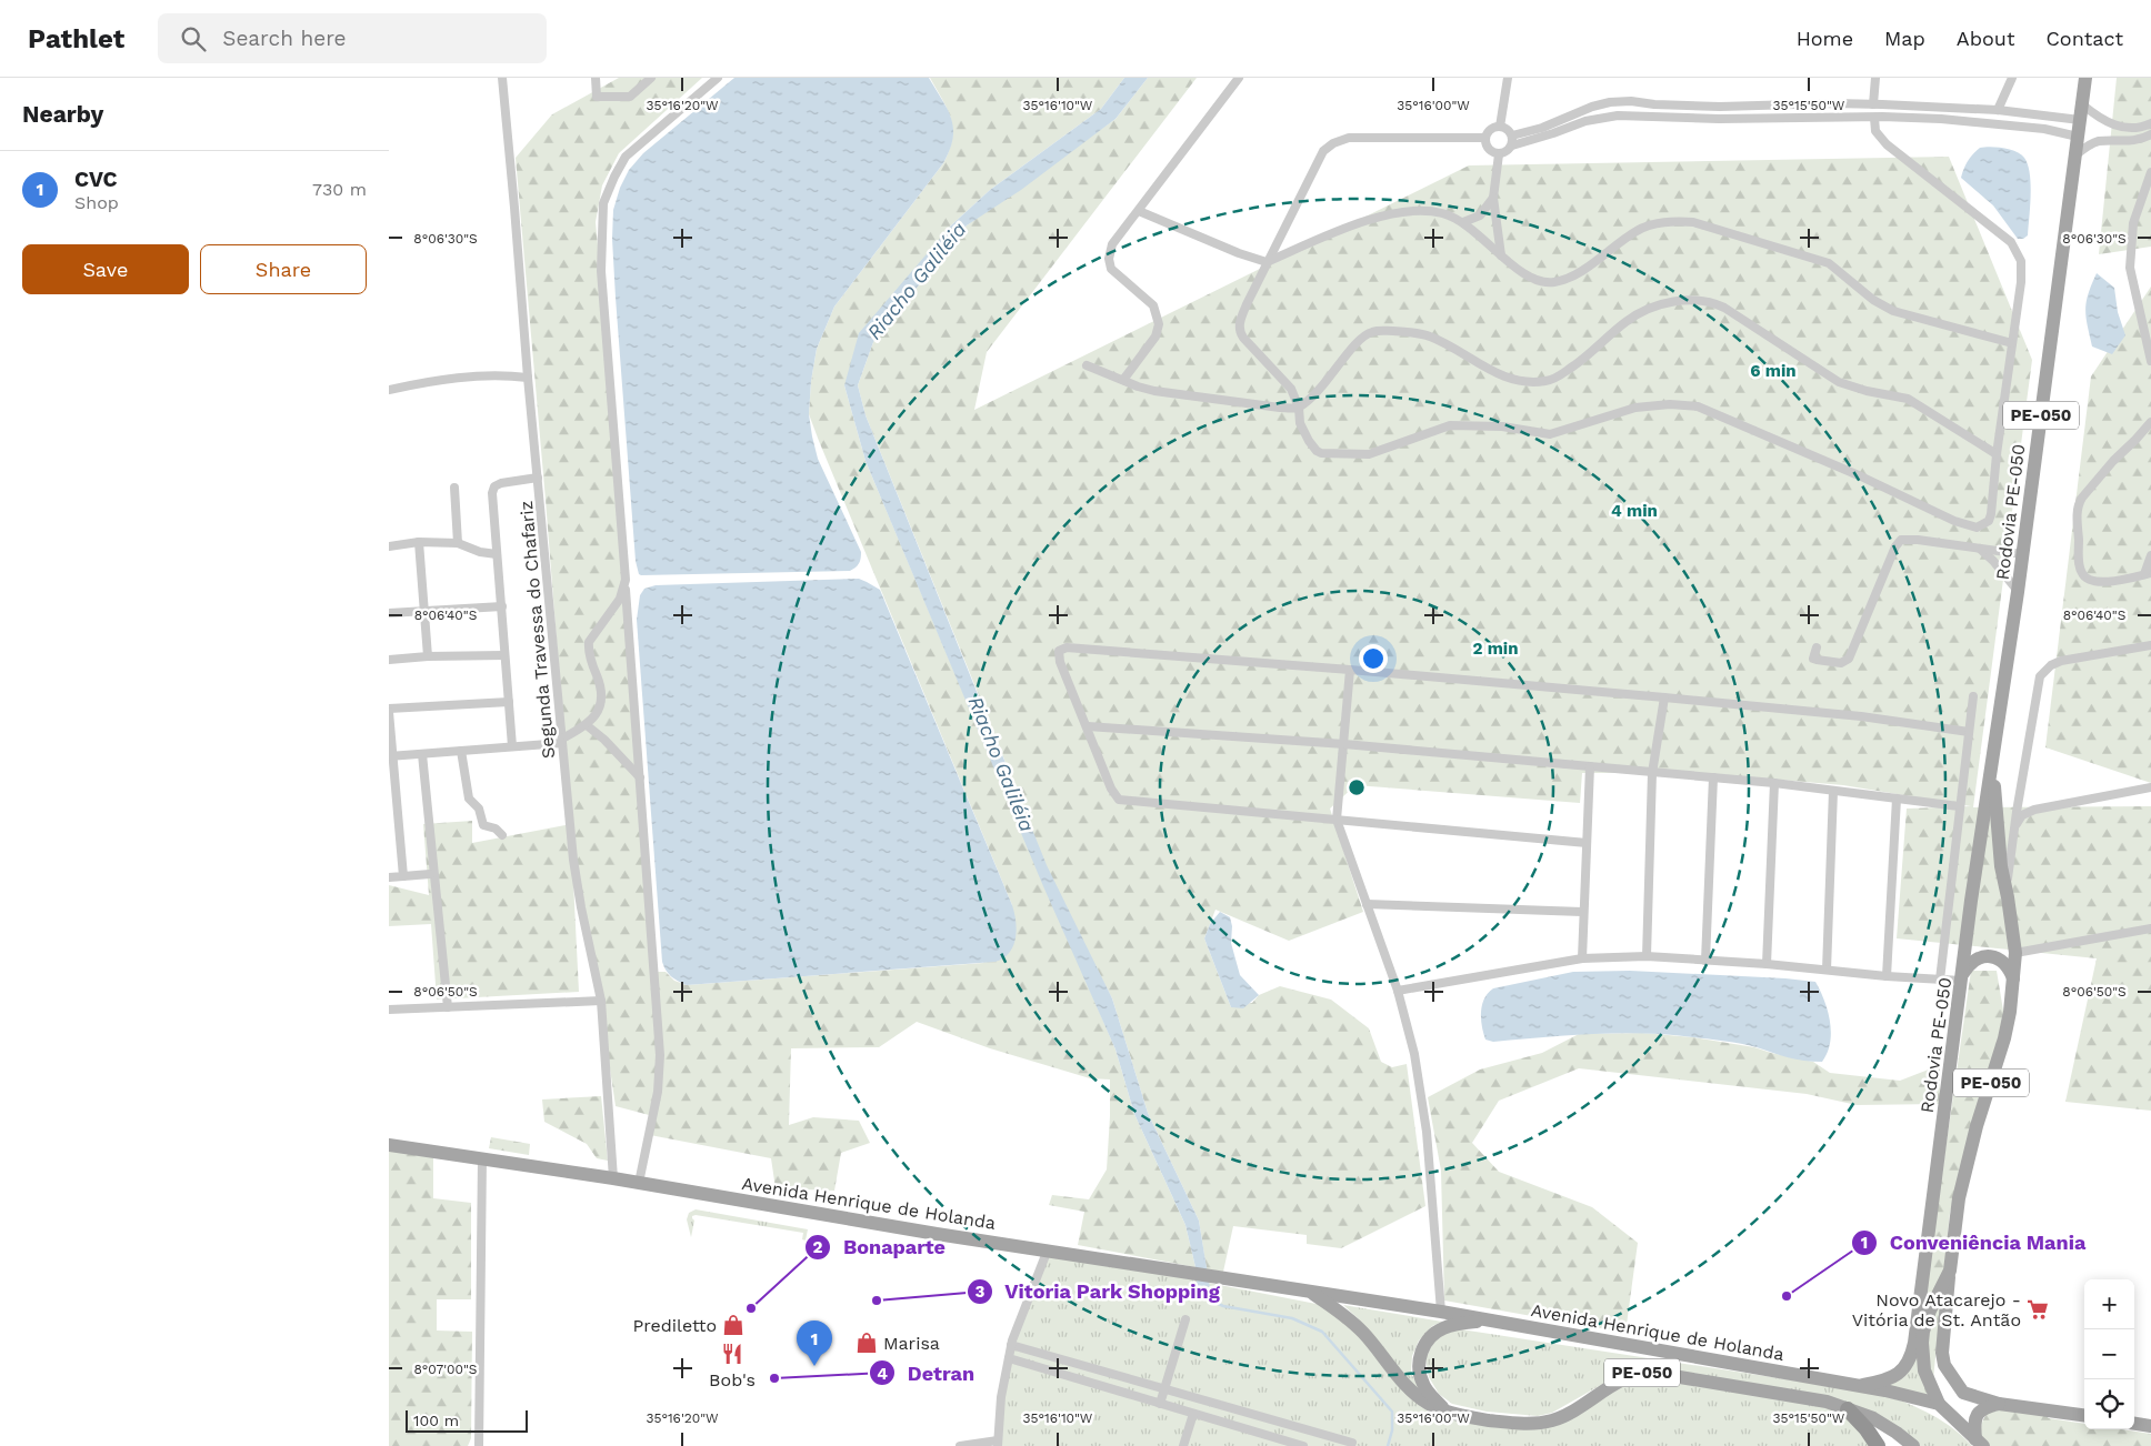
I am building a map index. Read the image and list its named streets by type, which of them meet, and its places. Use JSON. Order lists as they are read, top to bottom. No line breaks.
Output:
{"streets":{"main road":["PE-050","Rodovia PE-050","Avenida Henrique de Holanda"],"street":["Segunda Travessa do Chafariz"]},"crossings":[["PE-050","Rodovia PE-050"],["PE-050","Avenida Henrique de Holanda"],["Rodovia PE-050","Avenida Henrique de Holanda"],["Segunda Travessa do Chafariz","Avenida Henrique de Holanda"]],"water":["Riacho Galiléia"],"places":{"other":["Conveniência Mania","Vitoria Park Shopping","Bonaparte","Detran"],"supermarket":["Novo Atacarejo - Vitória de St. Antão"],"shop":["Prediletto","Marisa"],"restaurant":["Bob's"]},"scale_bar":"100 m","page":{"header":"Pathlet","search":"Search here","nav":["Home","Map","About","Contact"],"heading":"Nearby","list":[{"mark":"1","name":"CVC","note":"Shop","value":"730 m"}],"buttons":["Save","Share"],"map_buttons":["+","−"],"pins":"1","scale":"100 m"},"coordinates":["35°16'20\"W","35°16'10\"W","35°16'00\"W","35°15'50\"W","8°06'30\"S","8°06'40\"S","8°06'50\"S","8°07'00\"S"],"rings":["6 min","4 min","2 min"]}
